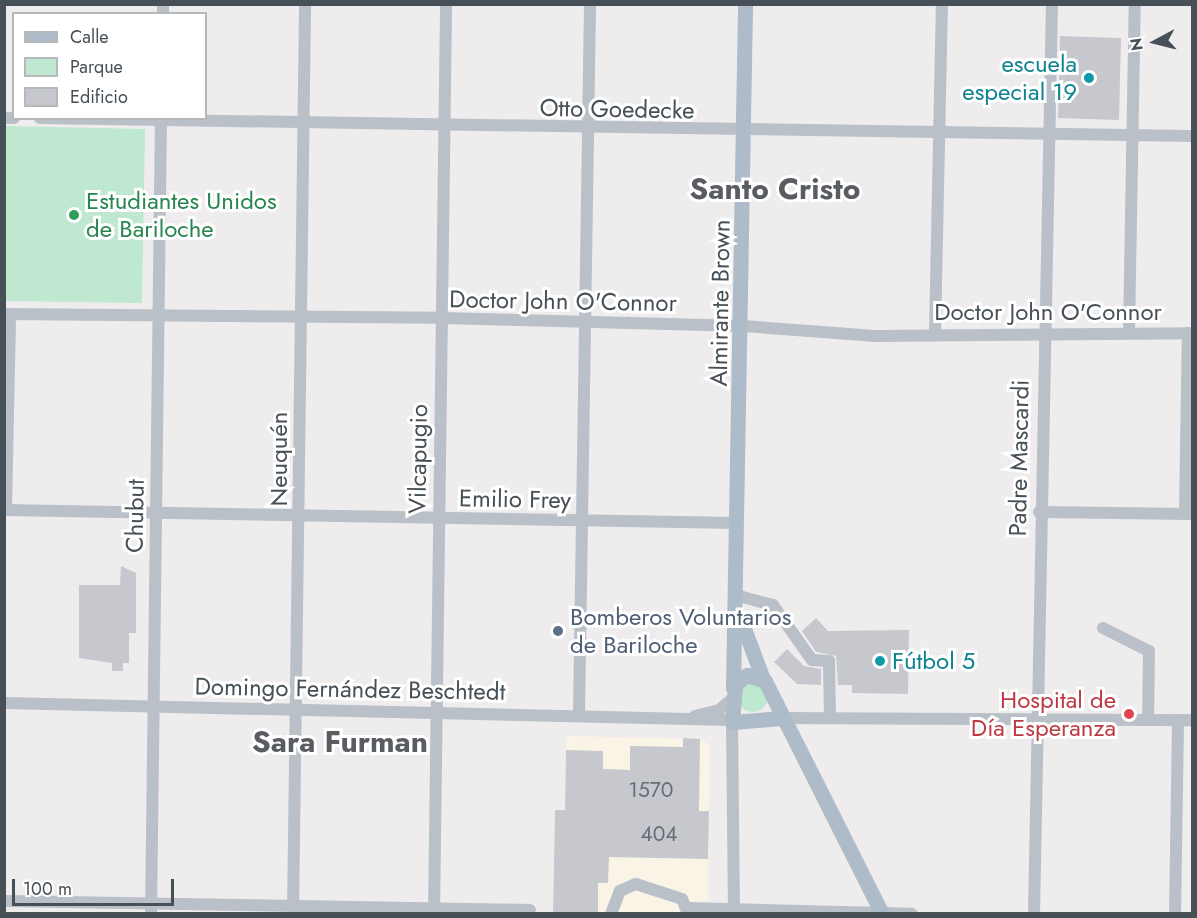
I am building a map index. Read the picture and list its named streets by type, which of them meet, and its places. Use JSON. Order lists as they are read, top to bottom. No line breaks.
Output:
{"streets":{"main road":["Almirante Brown"],"street":["Otto Goedecke","Doctor John O'Connor","Padre Mascardi","Neuquén","Vilcapugio","Emilio Frey","Chubut","Domingo Fernández Beschtedt"]},"crossings":[["Otto Goedecke","Almirante Brown"],["Otto Goedecke","Padre Mascardi"],["Otto Goedecke","Neuquén"],["Otto Goedecke","Vilcapugio"],["Otto Goedecke","Chubut"],["Doctor John O'Connor","Almirante Brown"],["Doctor John O'Connor","Padre Mascardi"],["Doctor John O'Connor","Neuquén"],["Doctor John O'Connor","Vilcapugio"],["Doctor John O'Connor","Chubut"],["Almirante Brown","Emilio Frey"],["Almirante Brown","Domingo Fernández Beschtedt"],["Neuquén","Emilio Frey"],["Neuquén","Domingo Fernández Beschtedt"],["Vilcapugio","Emilio Frey"],["Vilcapugio","Domingo Fernández Beschtedt"],["Emilio Frey","Chubut"],["Chubut","Domingo Fernández Beschtedt"]],"districts":["Santo Cristo","Sara Furman"],"places":["escuela especial 19","Estudiantes Unidos de Bariloche","Bomberos Voluntarios de Bariloche","Fútbol 5","Hospital de Día Esperanza"],"house_numbers":["1570","404"],"legend":["Calle","Parque","Edificio"],"scale_bar":"100 m","north":"left"}
